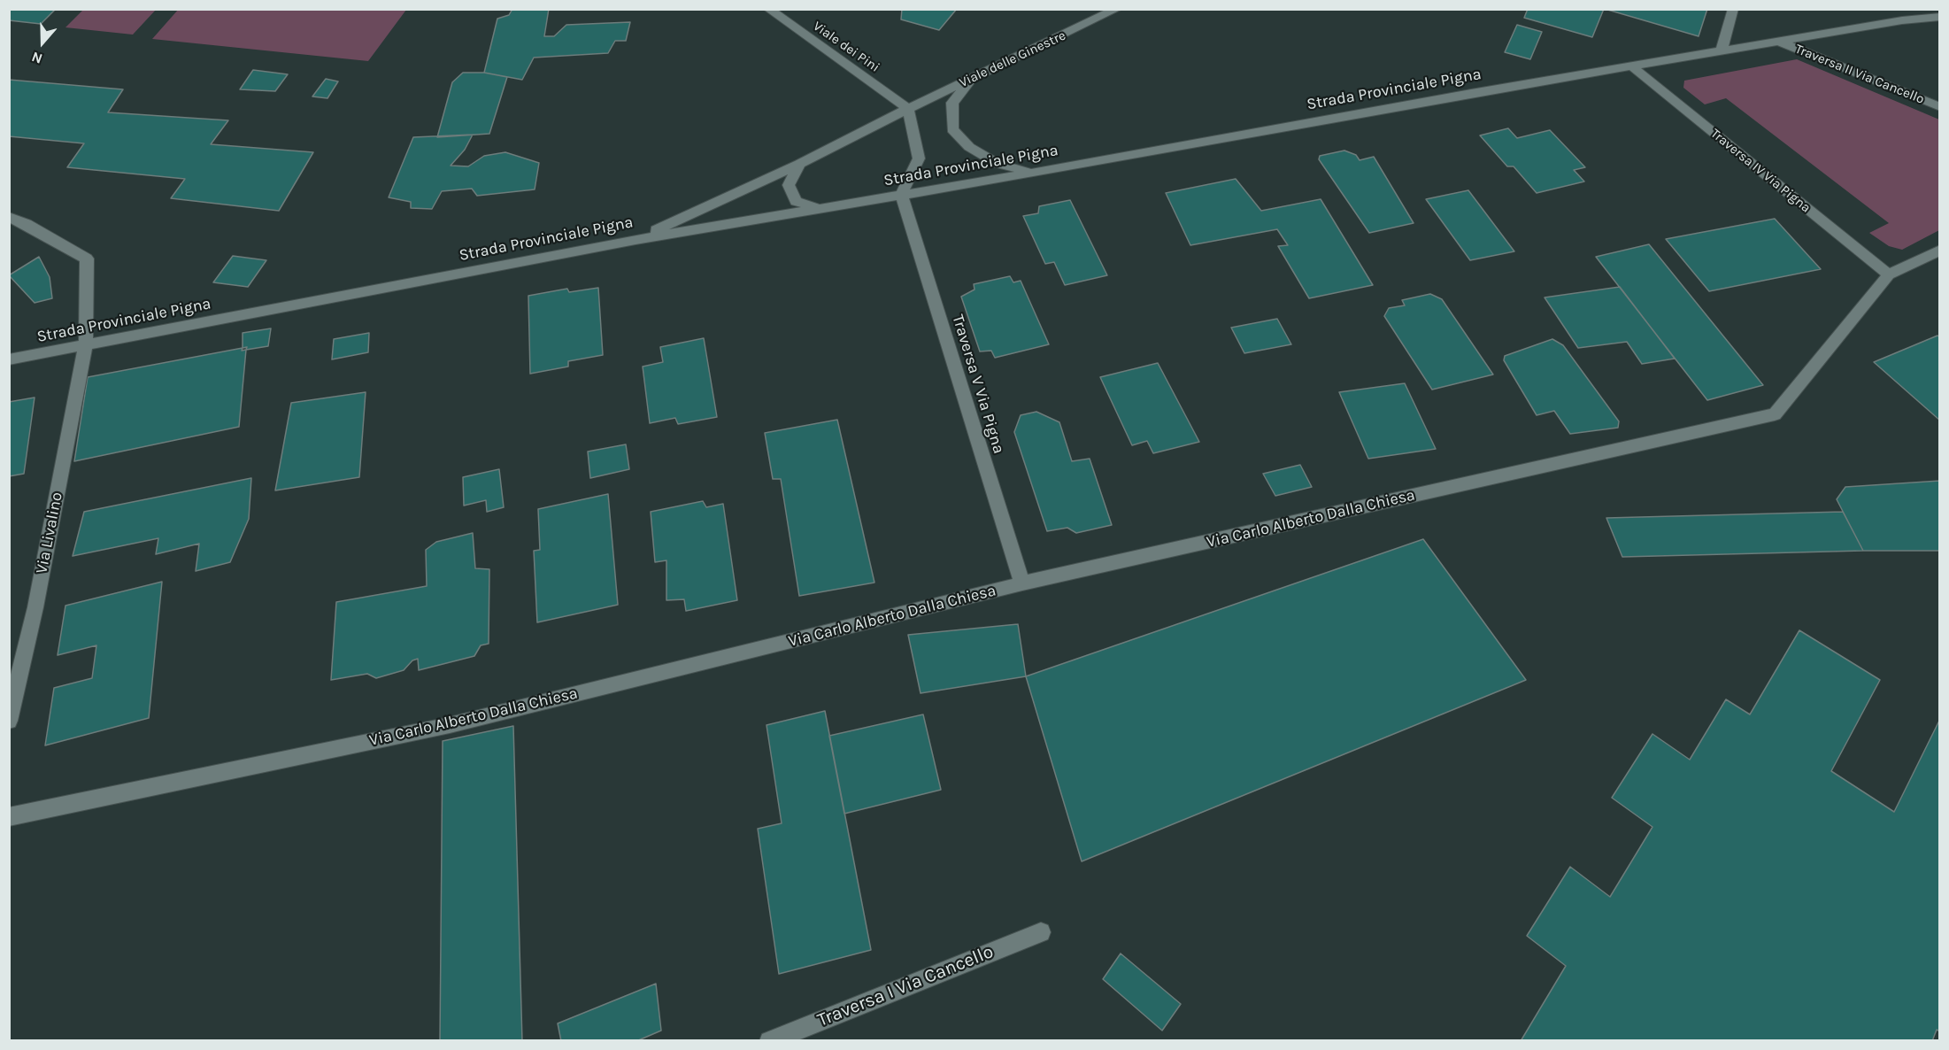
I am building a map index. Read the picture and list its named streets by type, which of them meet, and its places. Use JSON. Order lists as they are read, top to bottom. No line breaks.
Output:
{"streets":{"street":["Viale dei Pini","Viale delle Ginestre","Traversa II Via Cancello","Strada Provinciale Pigna","Traversa IV Via Pigna","Traversa V Via Pigna","Via Carlo Alberto Dalla Chiesa","Via Livalino","Traversa I Via Cancello"]},"crossings":[["Viale dei Pini","Viale delle Ginestre"],["Viale delle Ginestre","Strada Provinciale Pigna"],["Traversa II Via Cancello","Strada Provinciale Pigna"],["Strada Provinciale Pigna","Traversa IV Via Pigna"],["Strada Provinciale Pigna","Traversa V Via Pigna"],["Strada Provinciale Pigna","Via Livalino"],["Traversa IV Via Pigna","Via Carlo Alberto Dalla Chiesa"],["Traversa V Via Pigna","Via Carlo Alberto Dalla Chiesa"]],"north":"bottom"}
